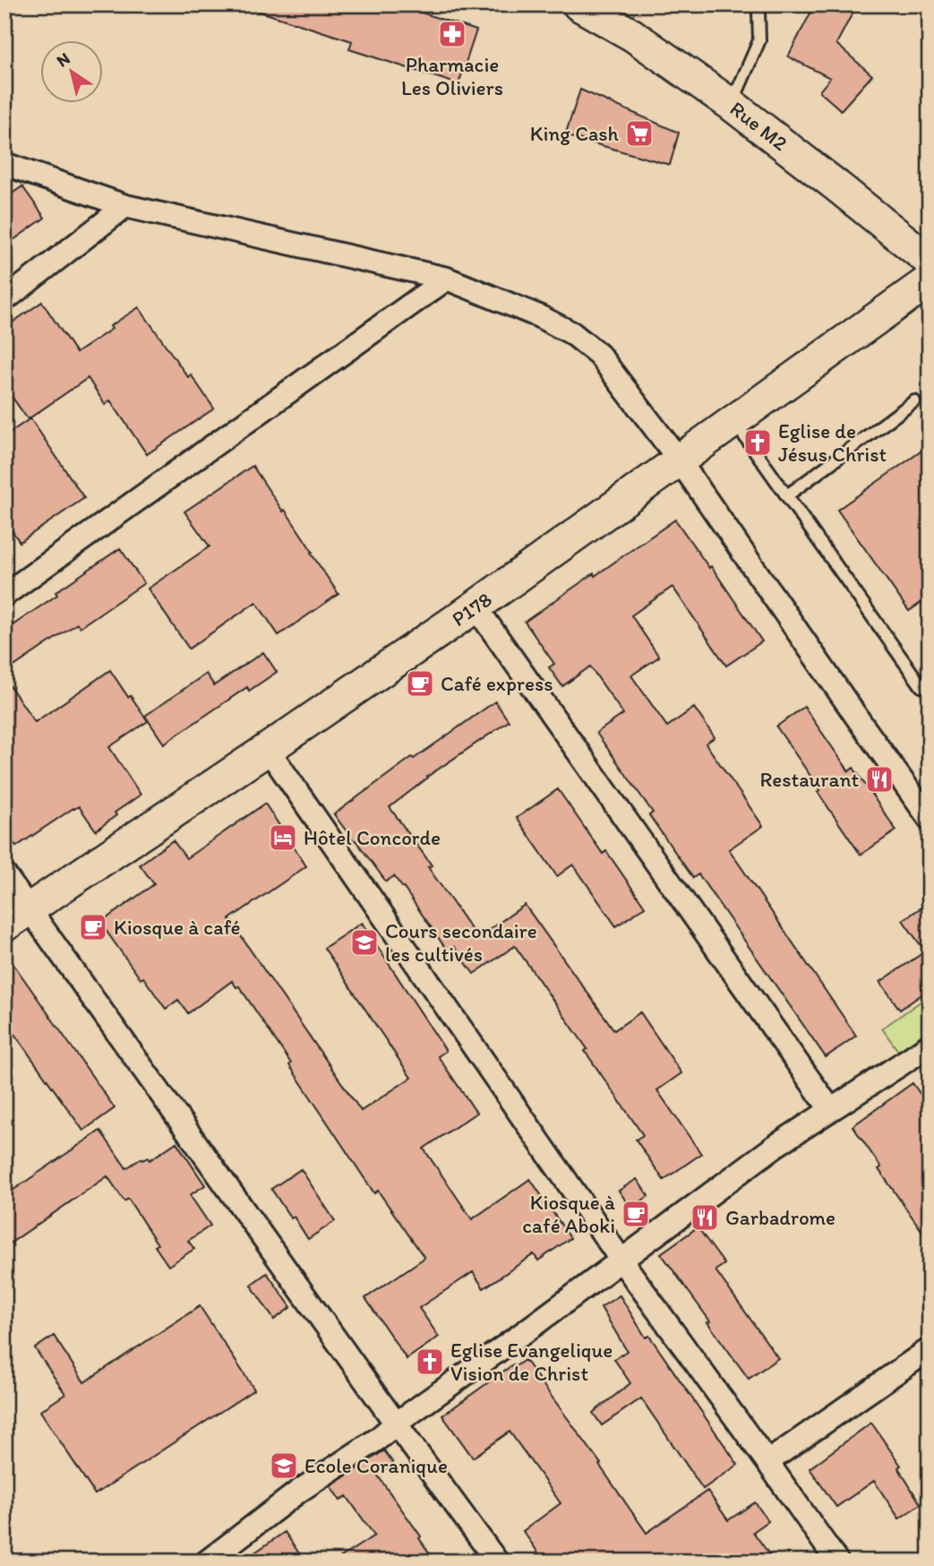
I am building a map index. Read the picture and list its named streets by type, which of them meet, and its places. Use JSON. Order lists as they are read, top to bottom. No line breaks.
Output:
{"streets":{"street":["Rue M2","P178"]},"places":{"pharmacy":["Pharmacie Les Oliviers"],"supermarket":["King Cash"],"church":["Eglise de Jésus Christ","Eglise Evangelique Vision de Christ"],"cafe":["Café express","Kiosque à café","Kiosque à café Aboki"],"restaurant":["Restaurant","Garbadrome"],"hotel":["Hôtel Concorde"],"school or university":["Cours secondaire les cultivés","Ecole Coranique"]},"north":"top left"}
